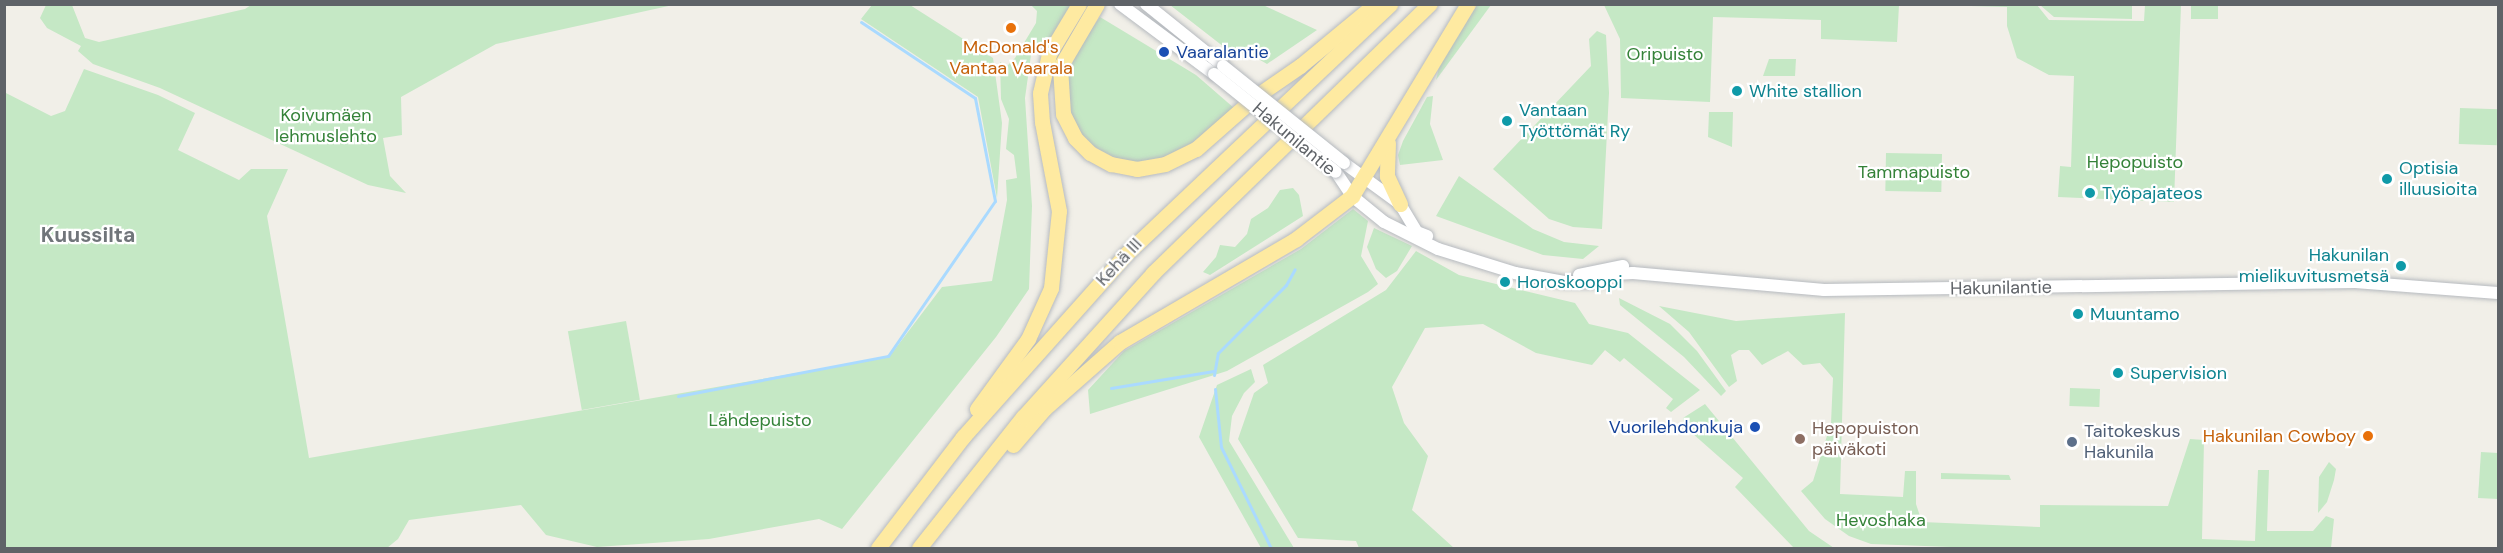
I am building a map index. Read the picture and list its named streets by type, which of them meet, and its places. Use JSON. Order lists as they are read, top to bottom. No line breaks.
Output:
{"streets":{"highway":["Kehä III"],"main road":["Hakunilantie"]},"districts":["Kuussilta"],"parks":["Oripuisto","Koivumäen lehmuslehto","Hepopuisto","Tammapuisto","Lähdepuisto","Hevoshaka"],"places":["McDonald's Vantaa Vaarala","Vaaralantie","White stallion","Vantaan Työttömät Ry","Optisia illuusioita","Työpajateos","Hakunilan mielikuvitusmetsä","Horoskooppi","Muuntamo","Supervision","Vuorilehdonkuja","Hakunilan Cowboy","Hepopuiston päiväkoti","Taitokeskus Hakunila"]}
